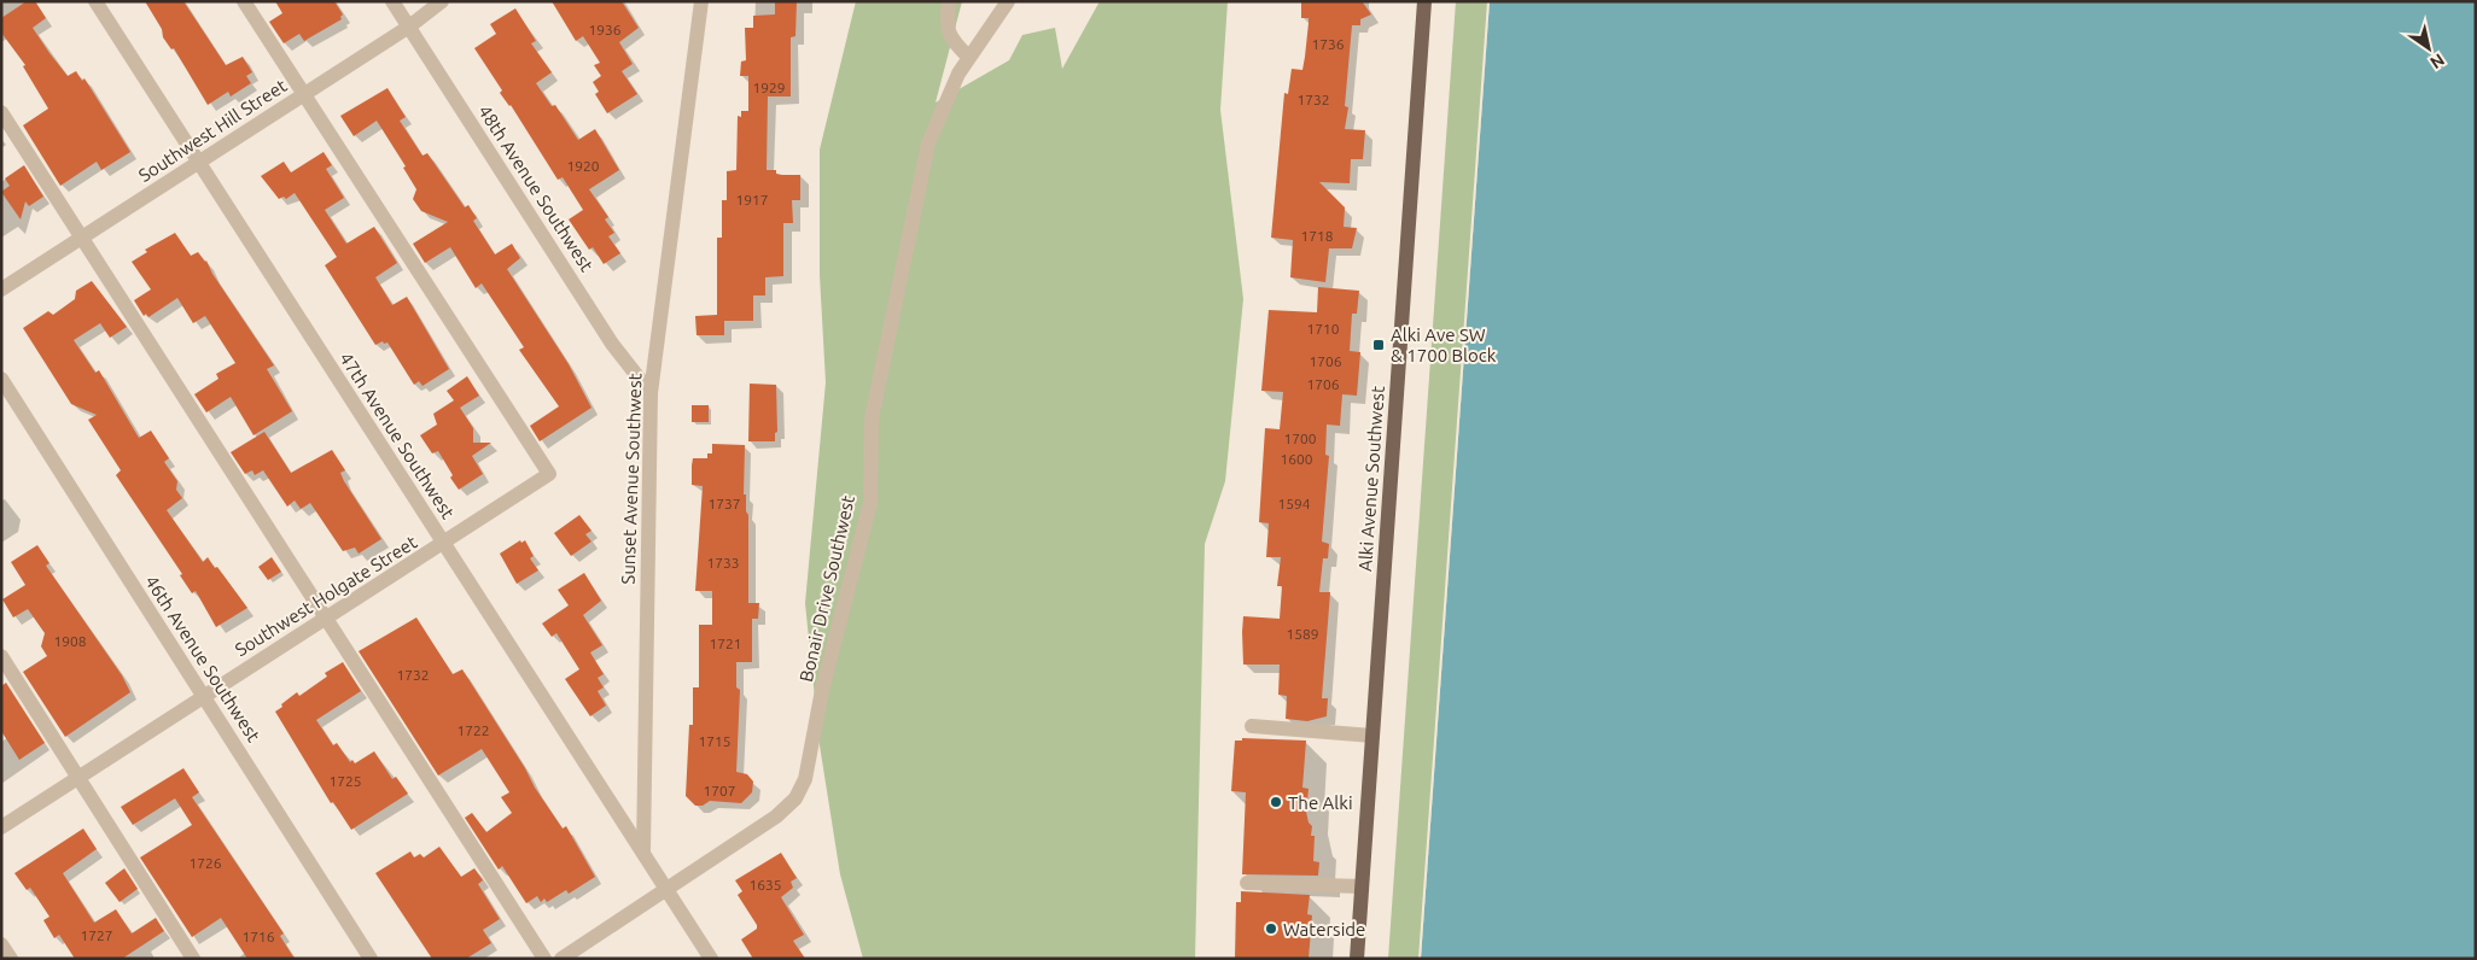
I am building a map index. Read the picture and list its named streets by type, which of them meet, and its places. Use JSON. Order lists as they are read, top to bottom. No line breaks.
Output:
{"streets":{"main road":["Alki Avenue Southwest"],"street":["Southwest Hill Street","48th Avenue Southwest","47th Avenue Southwest","Sunset Avenue Southwest","Bonair Drive Southwest","Southwest Holgate Street","46th Avenue Southwest"]},"crossings":[["Southwest Hill Street","48th Avenue Southwest"],["Southwest Hill Street","47th Avenue Southwest"],["Southwest Hill Street","Southwest Holgate Street"],["48th Avenue Southwest","Sunset Avenue Southwest"],["47th Avenue Southwest","Sunset Avenue Southwest"],["47th Avenue Southwest","Bonair Drive Southwest"],["47th Avenue Southwest","Southwest Holgate Street"],["Southwest Holgate Street","46th Avenue Southwest"]],"places":{"transit":["Alki Ave SW & 1700 Block"],"other":["The Alki","Waterside"]},"house_numbers":["1936","1736","1929","1732","1920","1917","1718","1710","1706","1706","1700","1600","1737","1594","1733","1589","1908","1721","1732","1722","1715","1725","1707","1726","1635","1727","1716"],"north":"bottom right"}
